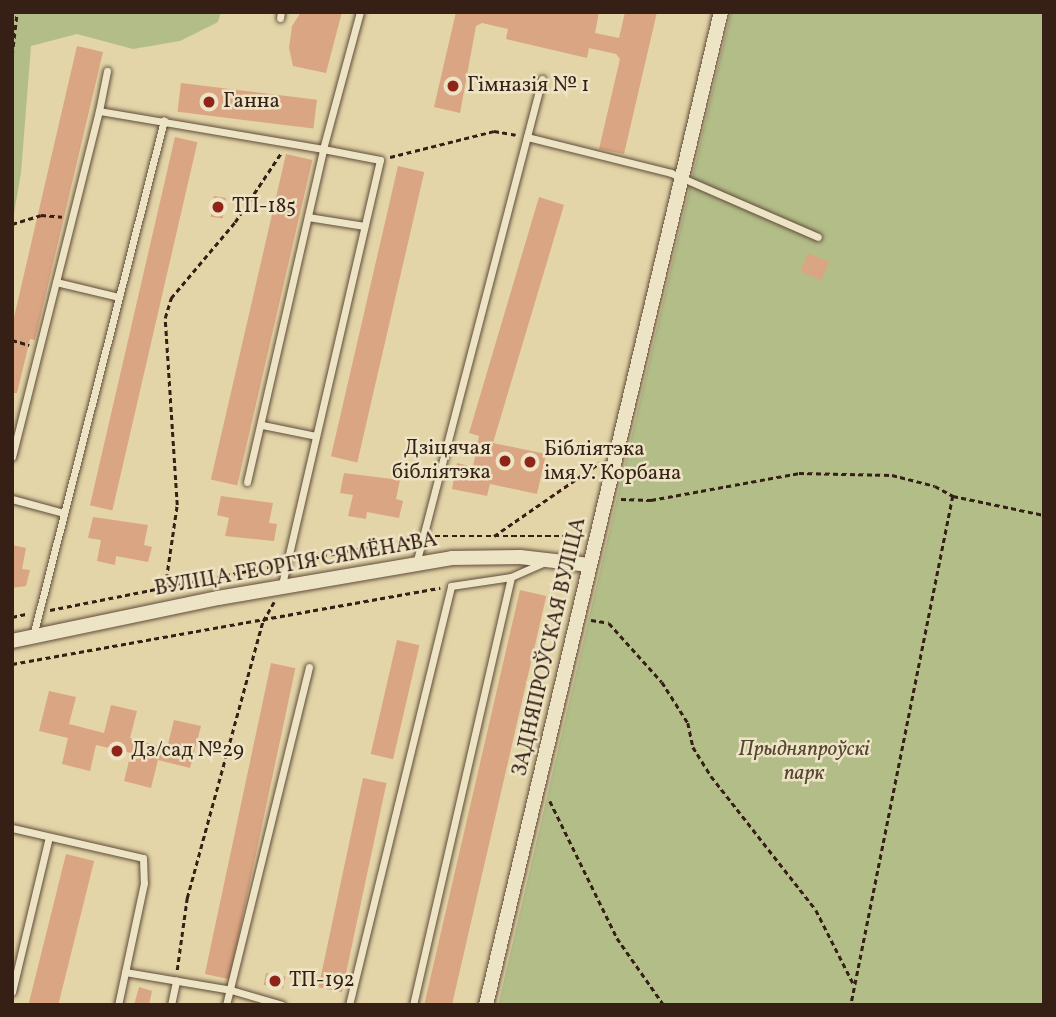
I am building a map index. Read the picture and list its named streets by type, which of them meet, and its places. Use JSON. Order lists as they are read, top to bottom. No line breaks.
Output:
{"streets":{"street":["ВУЛІЦА ГЕОРГІЯ СЯМЁНАВА","ЗАДНЯПРОЎСКАЯ ВУЛІЦА"]},"crossings":[["ВУЛІЦА ГЕОРГІЯ СЯМЁНАВА","ЗАДНЯПРОЎСКАЯ ВУЛІЦА"]],"parks":["Прыдняпроўскі парк"],"places":["Гімназія № 1","Ганна","ТП-185","Дзіцячая бібліятэка","Бібліятэка імя У. Корбана","Дз/сад №29","ТП-192"]}
